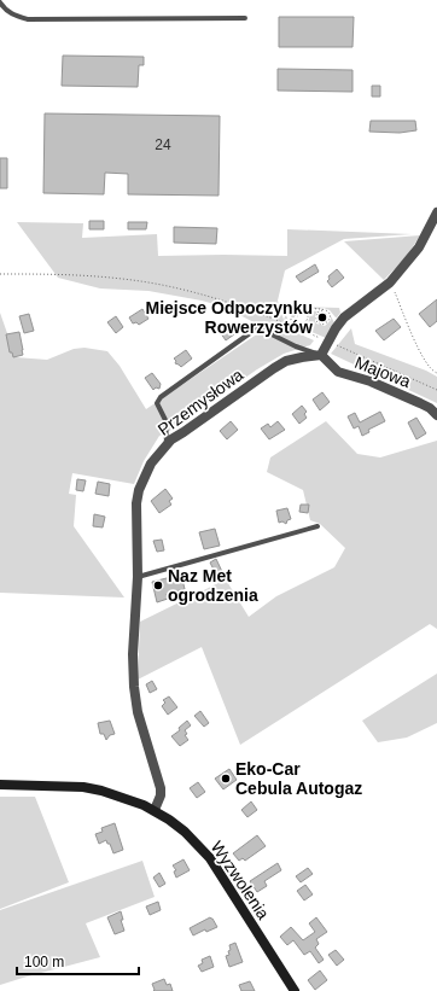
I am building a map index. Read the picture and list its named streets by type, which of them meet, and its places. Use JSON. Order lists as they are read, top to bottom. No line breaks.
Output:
{"streets":{"street":["Majowa","Przemysłowa","Wyzwolenia"]},"crossings":[["Majowa","Przemysłowa"],["Przemysłowa","Wyzwolenia"]],"places":["Miejsce Odpoczynku Rowerzystów","Naz Met ogrodzenia","Eko-Car Cebula Autogaz"],"house_numbers":["24"],"scale_bar":"100 m"}
